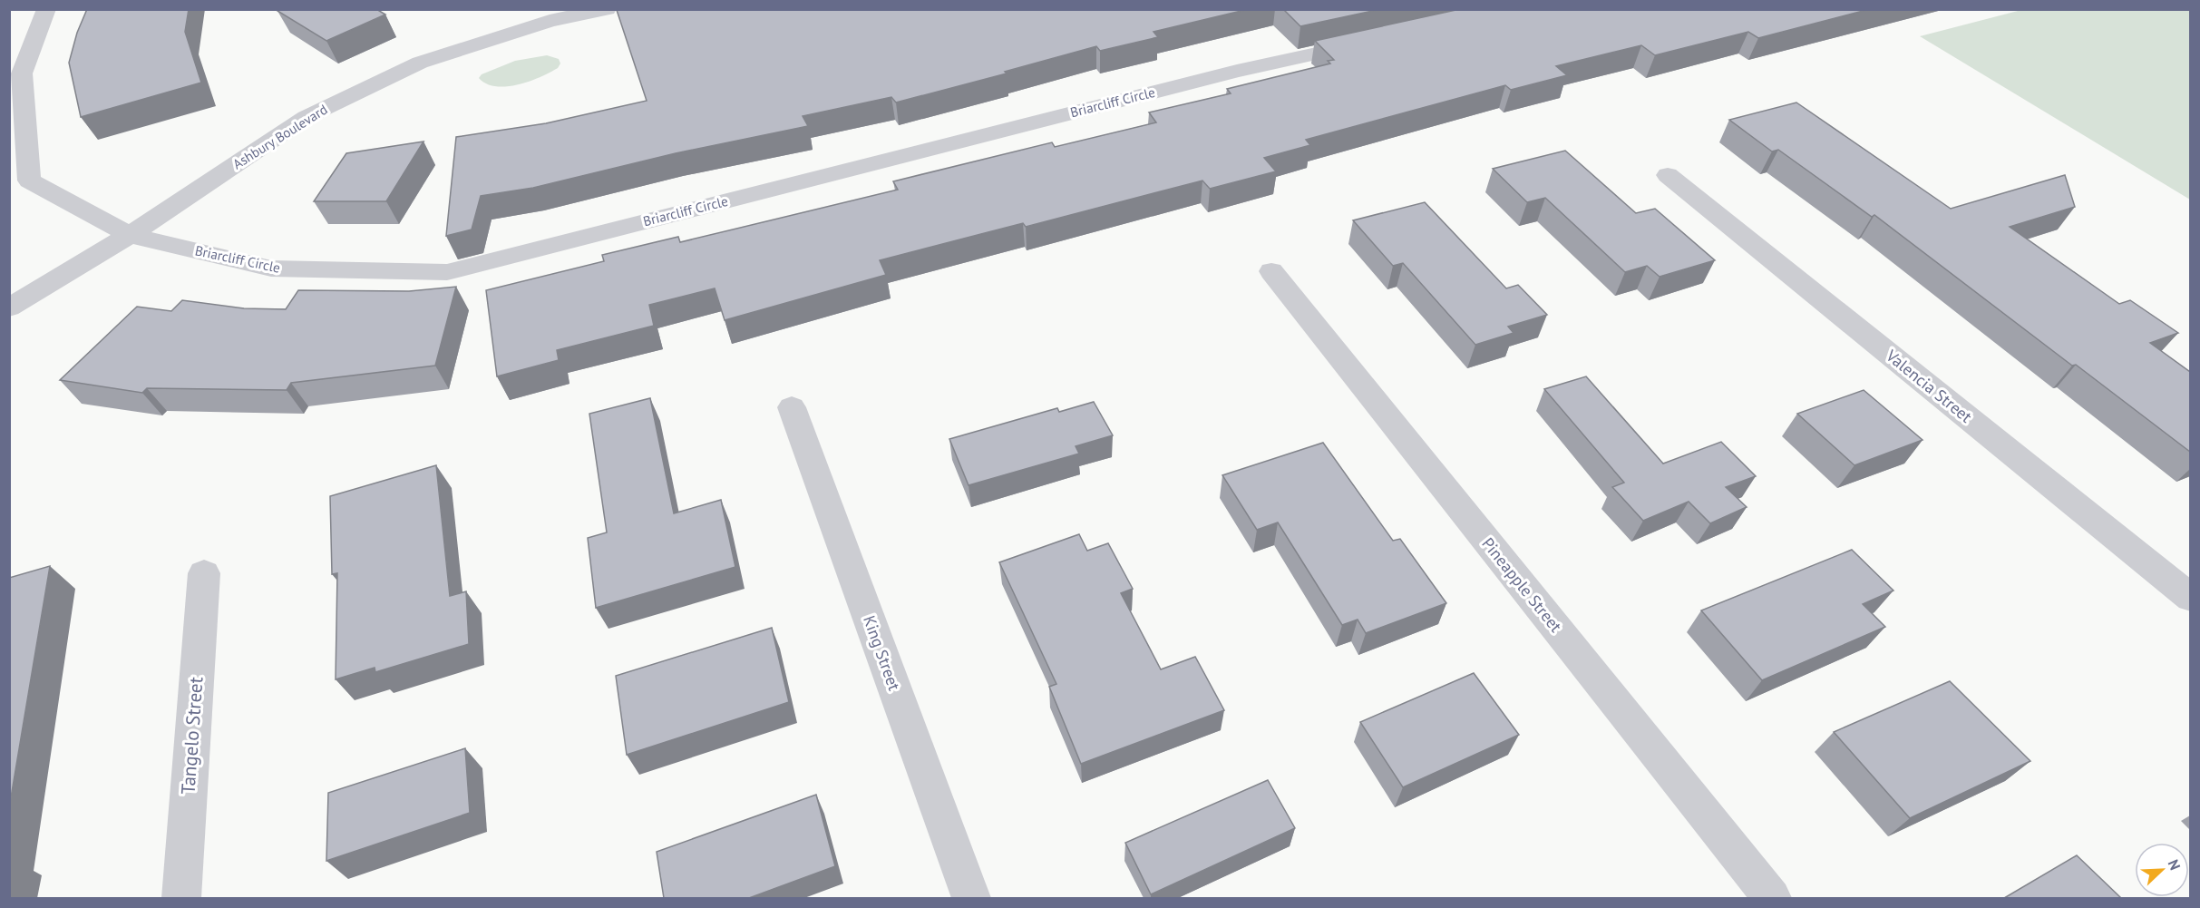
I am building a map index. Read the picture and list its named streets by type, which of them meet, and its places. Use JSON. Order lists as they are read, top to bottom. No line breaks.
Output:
{"streets":{"street":["Briarcliff Circle","Ashbury Boulevard","Valencia Street","Pineapple Street","King Street","Tangelo Street"]},"crossings":[["Briarcliff Circle","Ashbury Boulevard"]],"north":"top right"}
